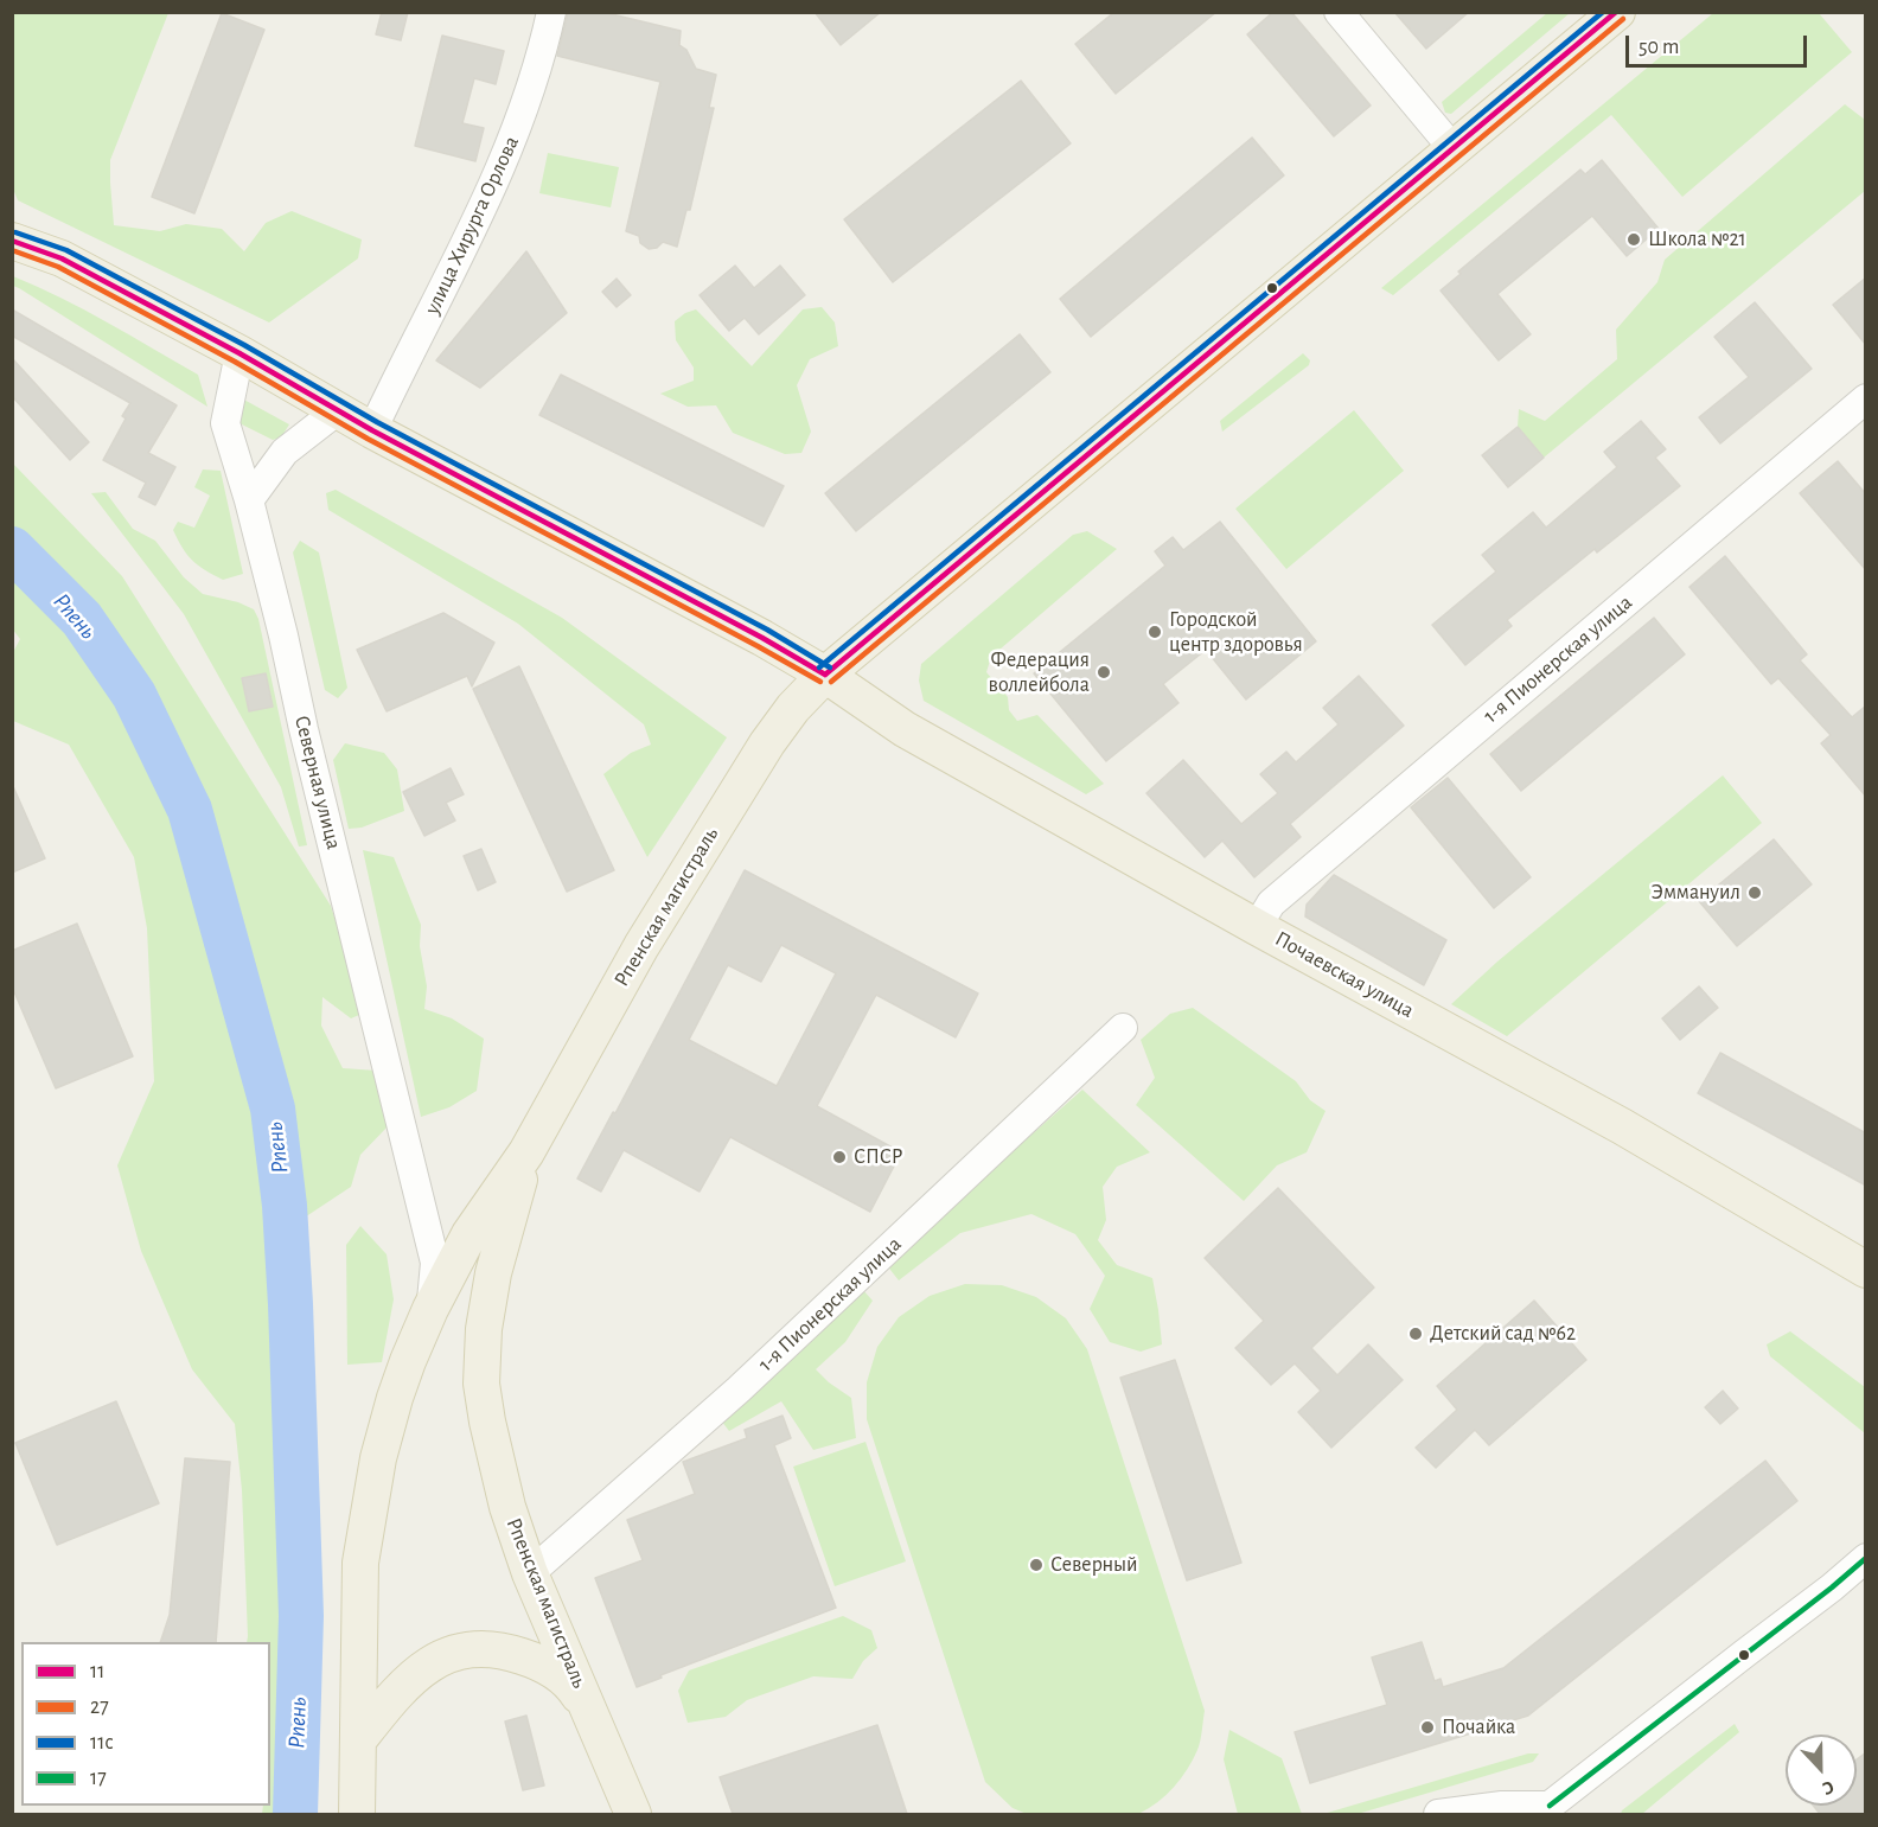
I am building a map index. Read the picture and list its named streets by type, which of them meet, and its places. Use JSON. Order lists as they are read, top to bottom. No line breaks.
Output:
{"streets":{"main road":["Рпенская магистраль","Почаевская улица"],"street":["улица Хирурга Орлова","1-я Пионерская улица","Северная улица"]},"crossings":[["улица Хирурга Орлова","Почаевская улица"],["1-я Пионерская улица","Рпенская магистраль"],["1-я Пионерская улица","Почаевская улица"],["Северная улица","Рпенская магистраль"],["Северная улица","Почаевская улица"],["Рпенская магистраль","Почаевская улица"]],"water":["Рпень"],"places":["Школа №21","Городской центр здоровья","Федерация воллейбола","Эммануил","СПСР","Детский сад №62","Северный","Почайка"],"lines":["transit line 11","transit line 11с","transit line 27","transit line 17"],"legend":["11","27","11с","17"],"scale_bar":"50 m","north":"bottom"}
